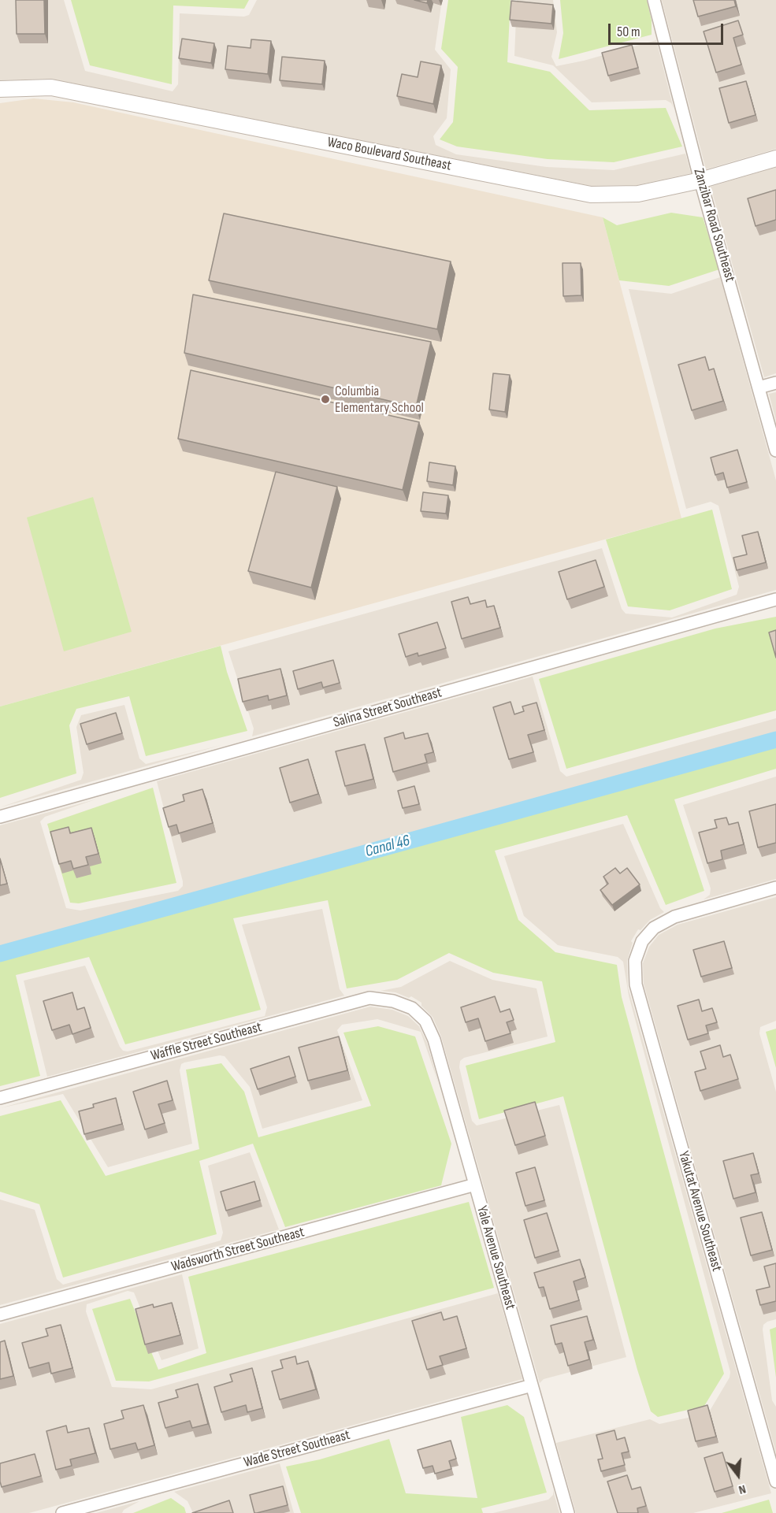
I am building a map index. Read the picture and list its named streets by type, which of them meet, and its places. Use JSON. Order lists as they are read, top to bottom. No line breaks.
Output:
{"streets":{"street":["Waco Boulevard Southeast","Zanzibar Road Southeast","Salina Street Southeast","Waffle Street Southeast","Yakutat Avenue Southeast","Wadsworth Street Southeast","Yale Avenue Southeast","Wade Street Southeast"]},"crossings":[["Waco Boulevard Southeast","Zanzibar Road Southeast"],["Waffle Street Southeast","Yale Avenue Southeast"],["Wadsworth Street Southeast","Yale Avenue Southeast"],["Yale Avenue Southeast","Wade Street Southeast"]],"water":["Canal 46"],"places":["Columbia Elementary School"],"scale_bar":"50 m","north":"bottom"}
